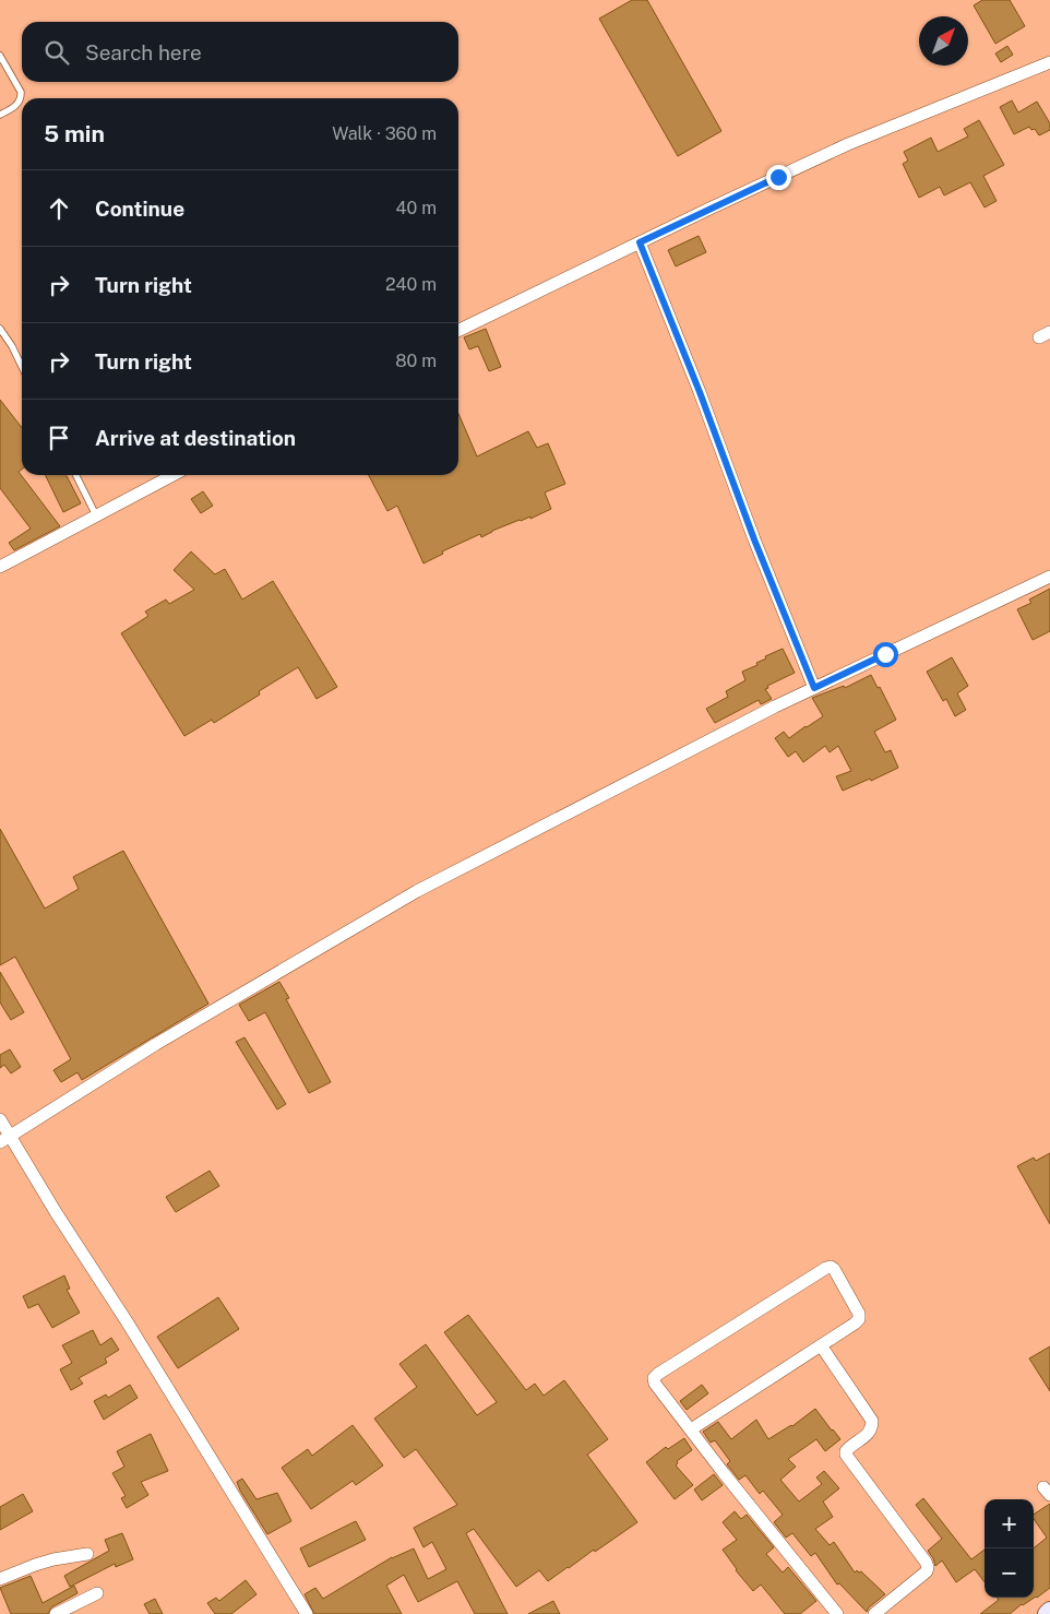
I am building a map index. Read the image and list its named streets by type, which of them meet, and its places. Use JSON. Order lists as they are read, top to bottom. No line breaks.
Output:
{"north":"top right","page":{"search":"Search here","heading":["5 min","Walk · 360 m"],"list":[["Continue","40 m"],["Turn right","240 m"],["Turn right","80 m"],"Arrive at destination"],"map_buttons":["+","−"]}}
